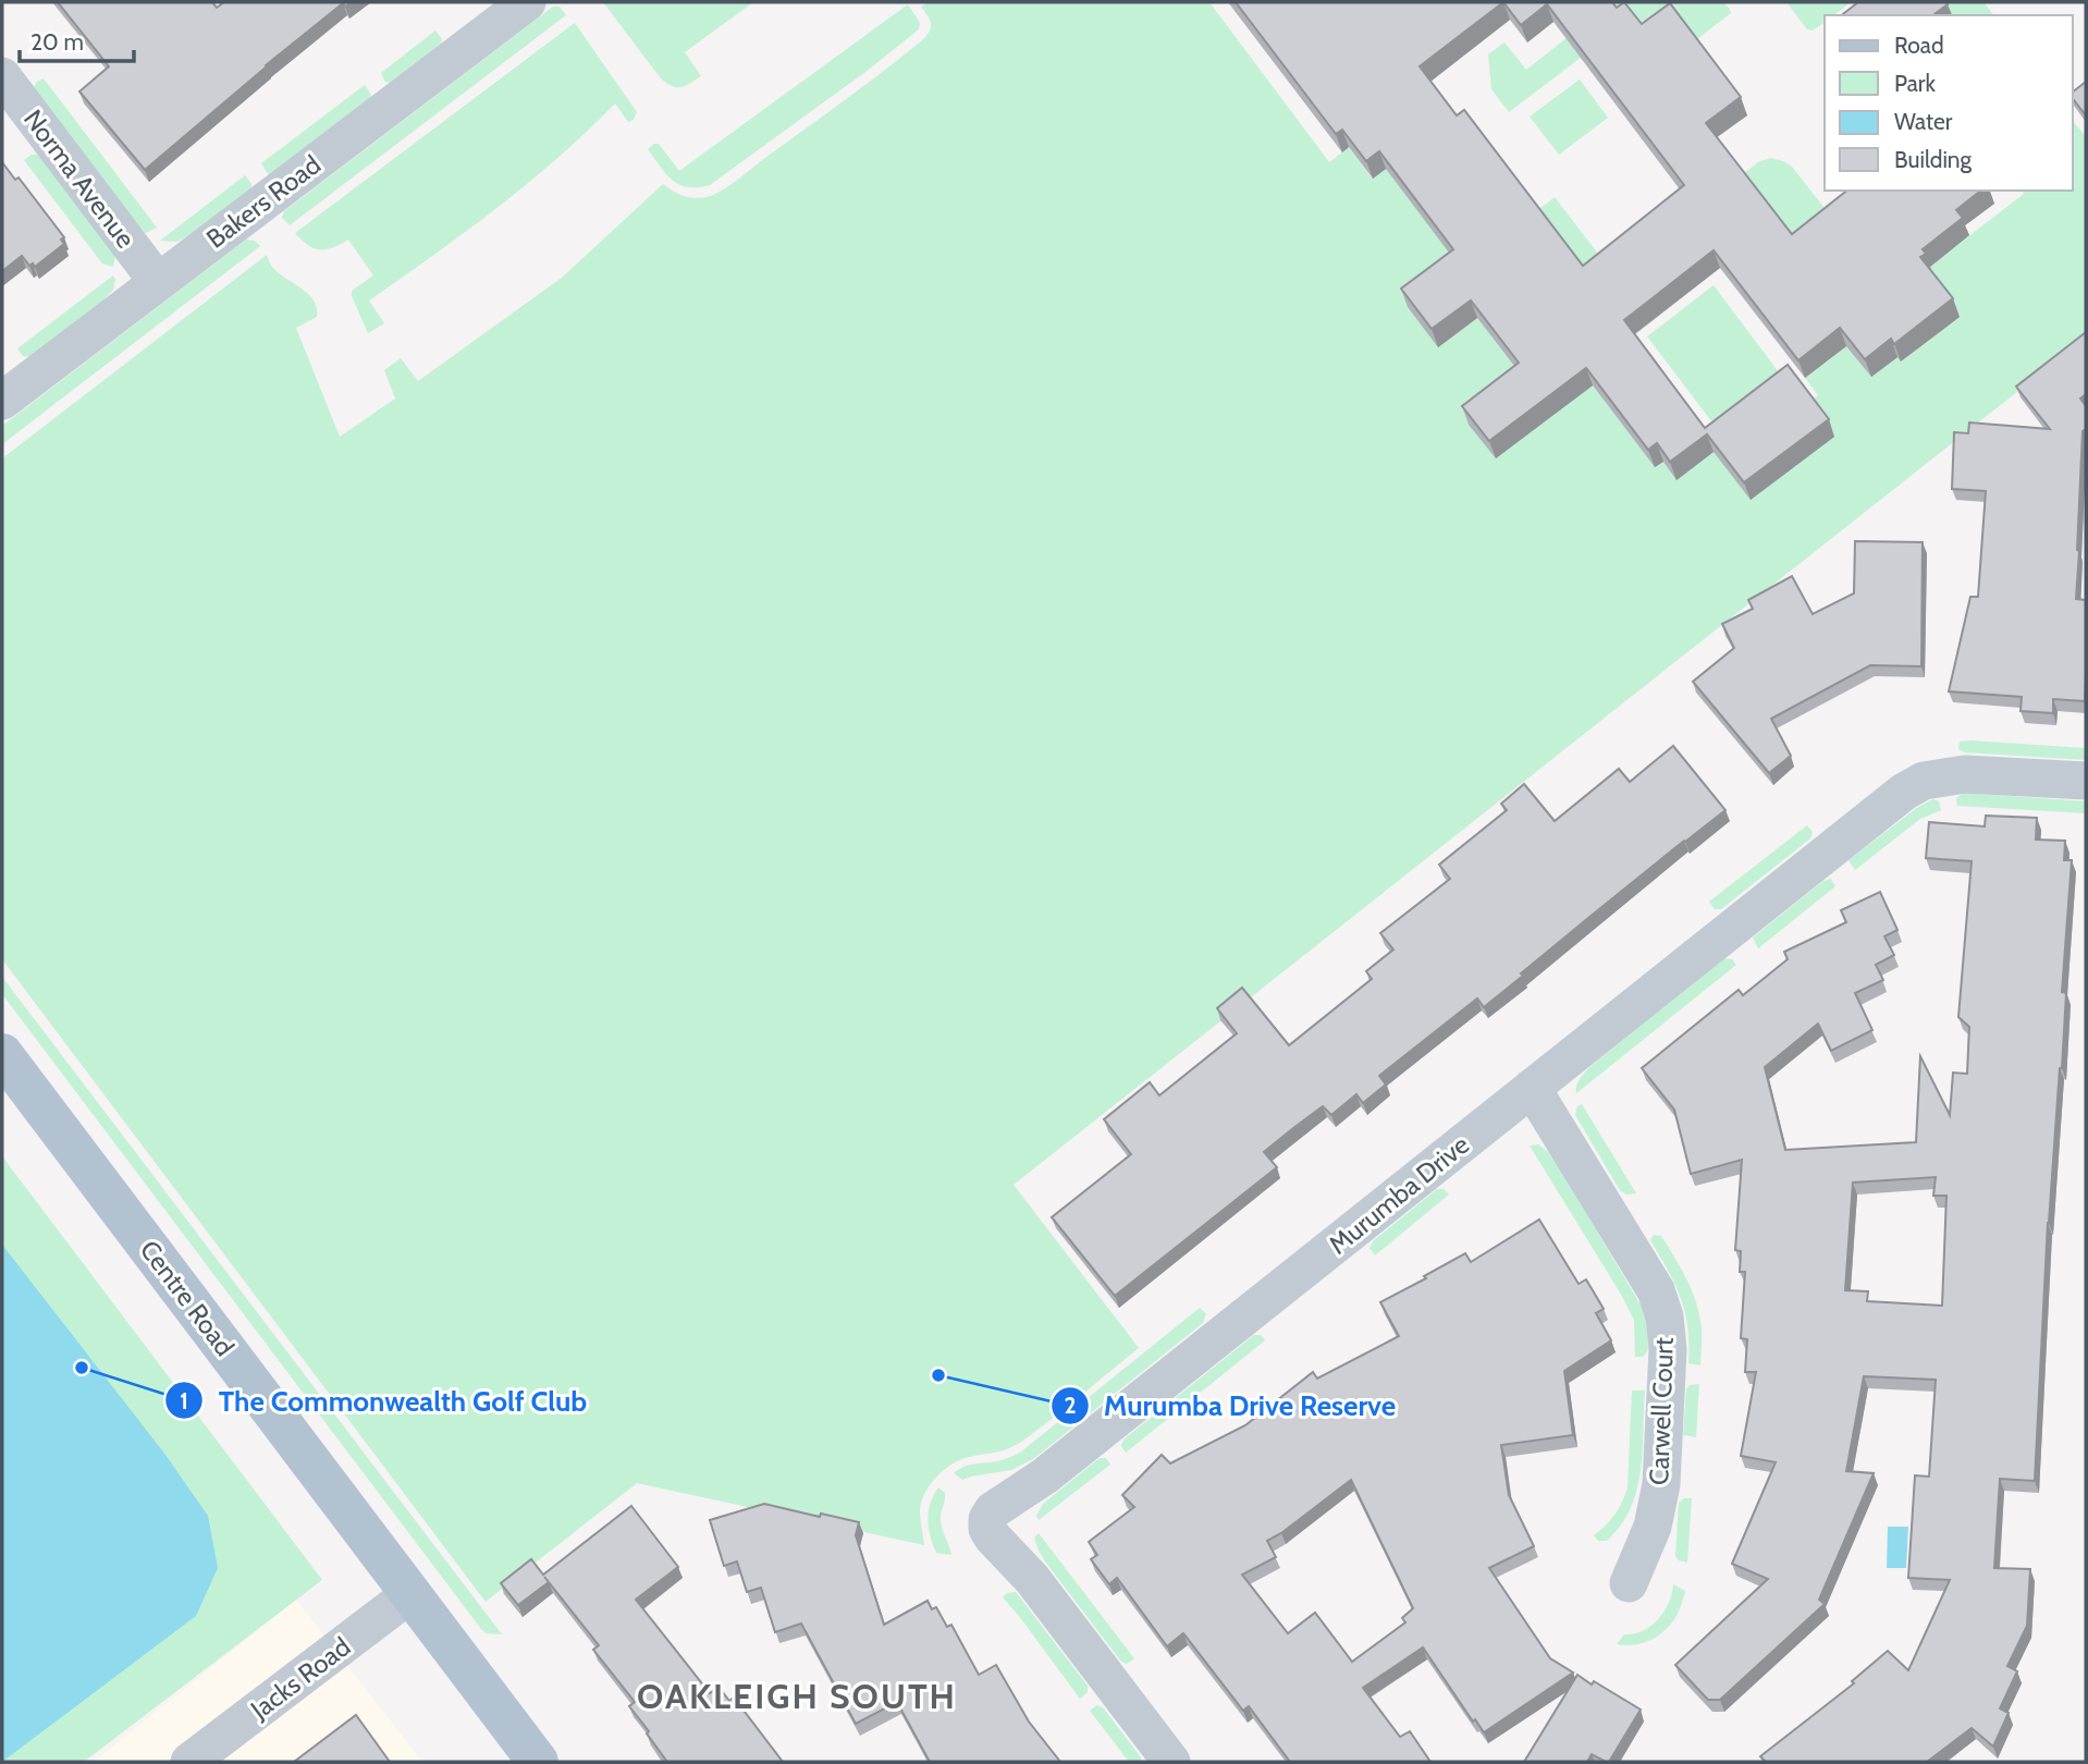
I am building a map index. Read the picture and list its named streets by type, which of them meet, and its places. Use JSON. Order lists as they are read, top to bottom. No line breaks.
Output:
{"streets":{"main road":["Centre Road"],"street":["Norma Avenue","Bakers Road","Murumba Drive","Carwell Court","Jacks Road"]},"crossings":[["Norma Avenue","Bakers Road"],["Murumba Drive","Carwell Court"],["Centre Road","Jacks Road"]],"districts":["OAKLEIGH SOUTH"],"places":["The Commonwealth Golf Club","Murumba Drive Reserve"],"legend":["Road","Park","Water","Building"],"scale_bar":"20 m"}
